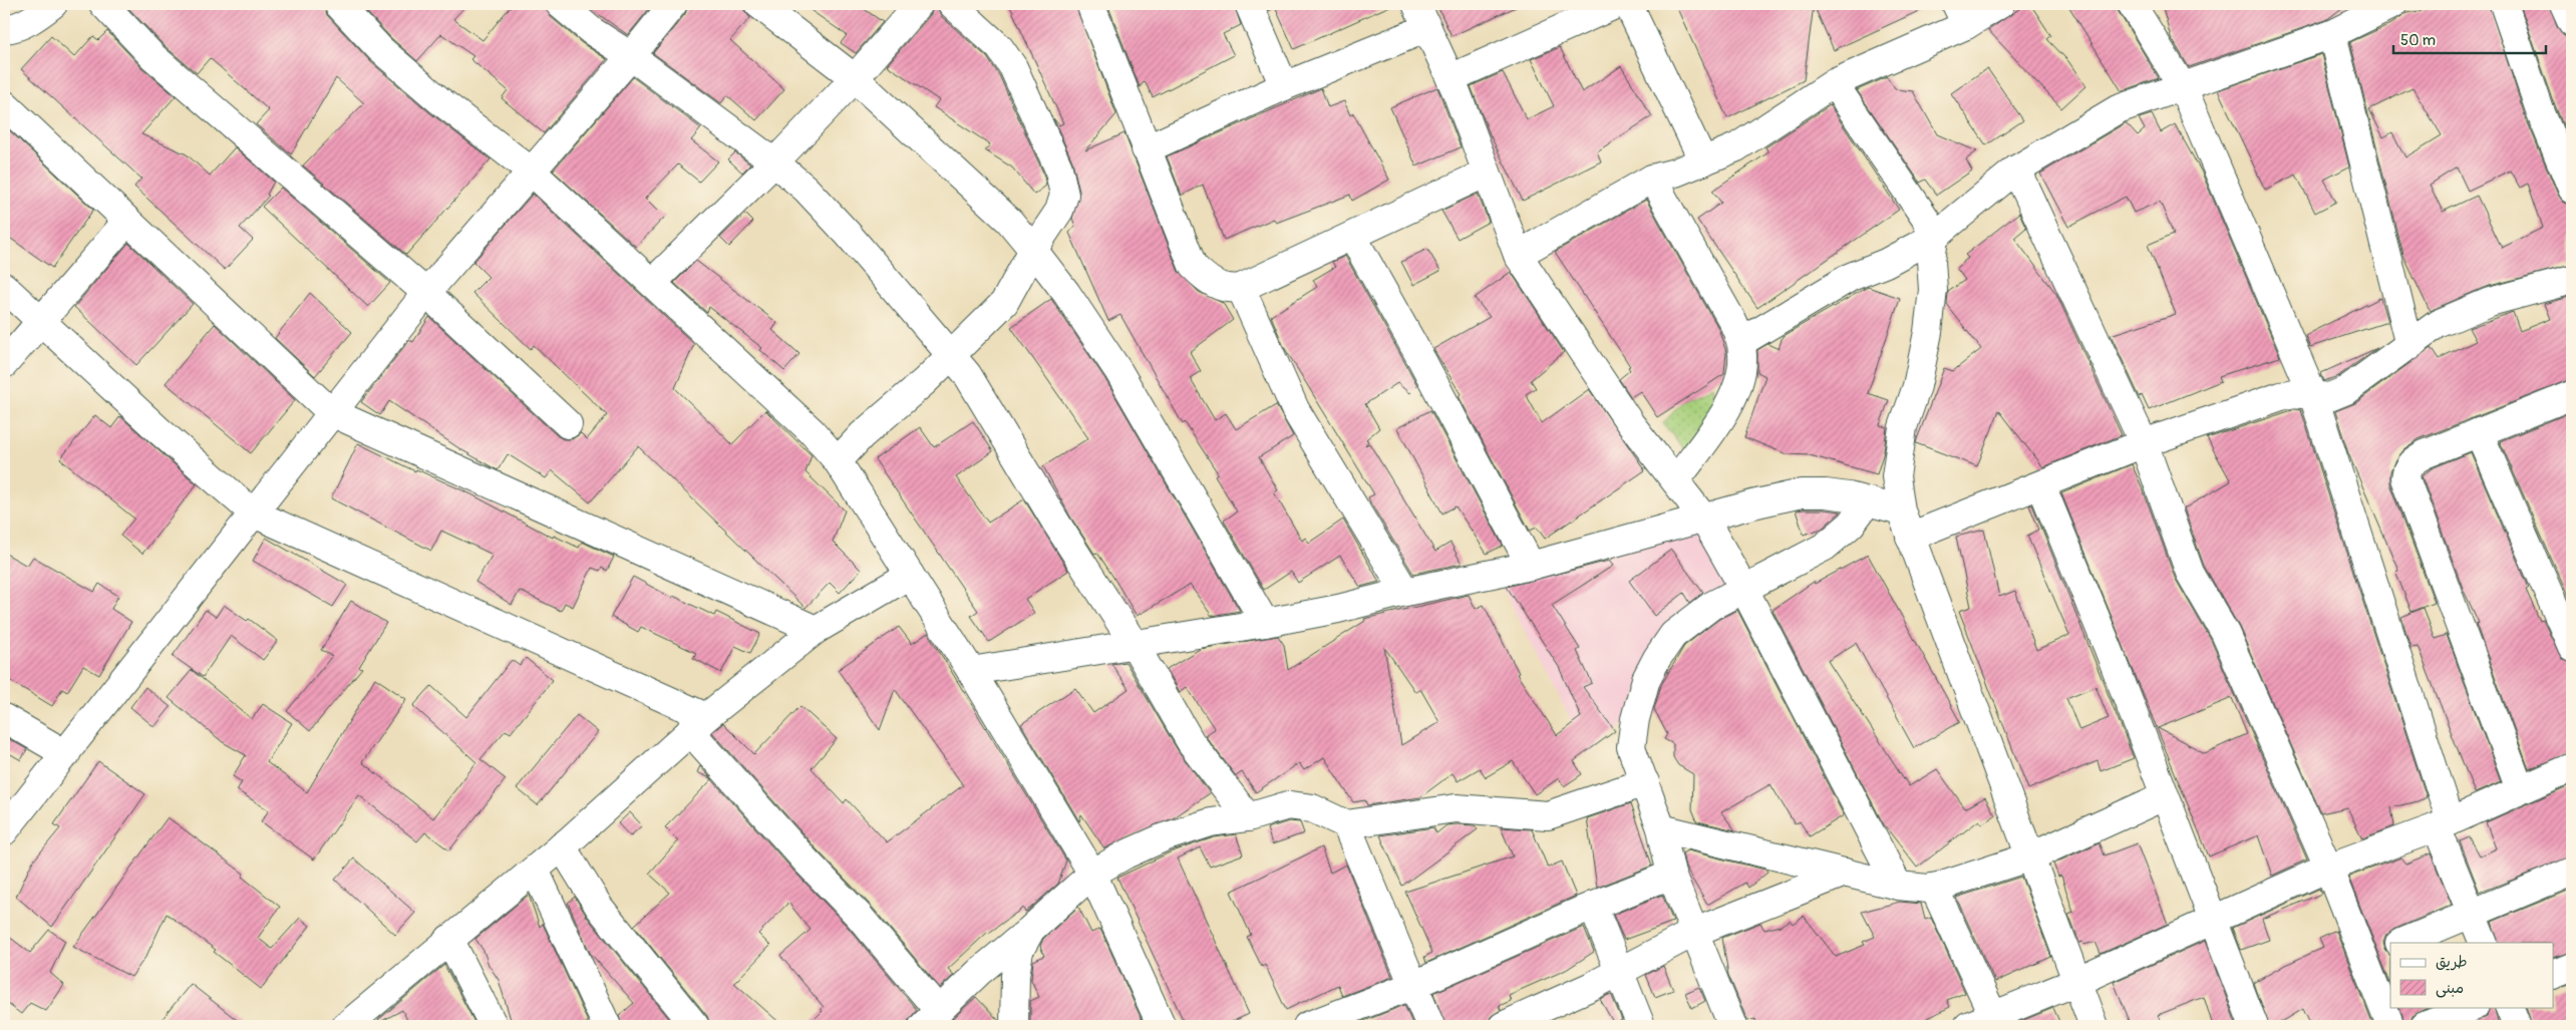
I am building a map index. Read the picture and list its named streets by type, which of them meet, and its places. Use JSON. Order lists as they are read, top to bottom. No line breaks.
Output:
{"legend":["طريق","مبنى"],"scale_bar":"50 m"}
